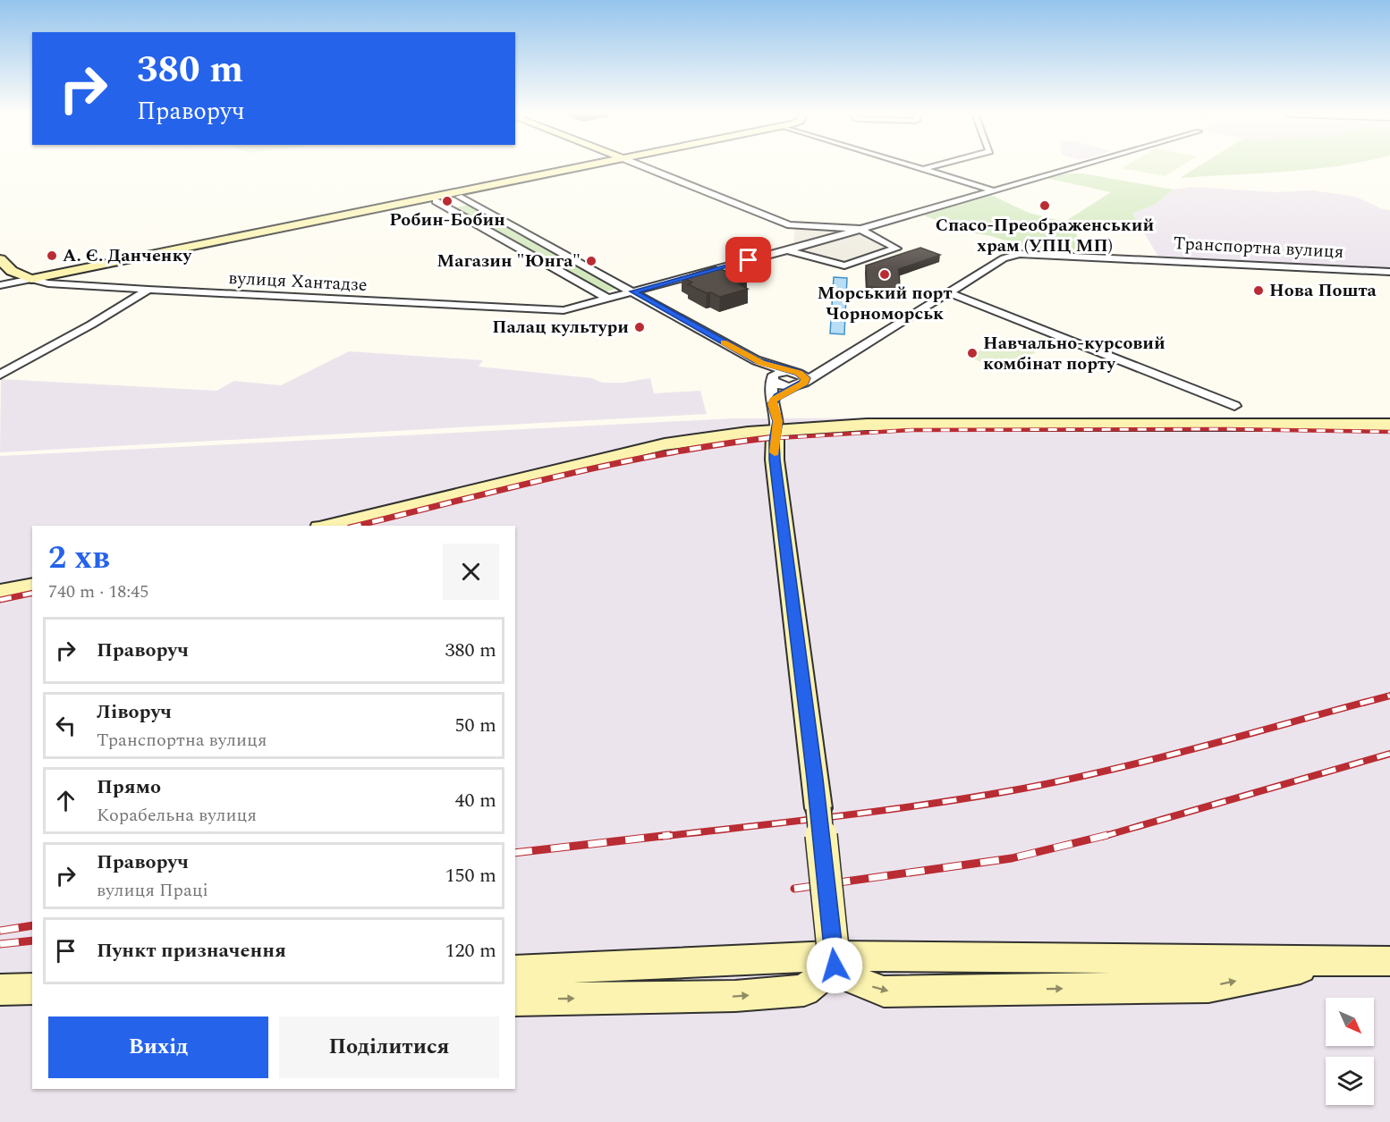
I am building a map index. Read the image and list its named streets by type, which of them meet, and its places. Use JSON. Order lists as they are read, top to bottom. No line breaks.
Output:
{"streets":{"street":["Транспортна вулиця","вулиця Хантадзе"]},"places":["Робин-Бобин","Спасо-Преображенський храм (УПЦ МП)","А. Є. Данченку","Магазин \"Юнга\"","Морський порт Чорноморськ","Нова Пошта","Палац культури","Навчально-курсовий комбінат порту"],"north":"bottom right","page":{"turn":["380 m","Праворуч"],"heading":["2 хв","740 m · 18:45"],"list":[{"name":"Праворуч","value":"380 m"},{"name":"Ліворуч","note":"Транспортна вулиця","value":"50 m"},{"name":"Прямо","note":"Корабельна вулиця","value":"40 m"},{"name":"Праворуч","note":"вулиця Праці","value":"150 m"},{"name":"Пункт призначення","value":"120 m"}],"buttons":["Вихід","Поділитися"]}}
